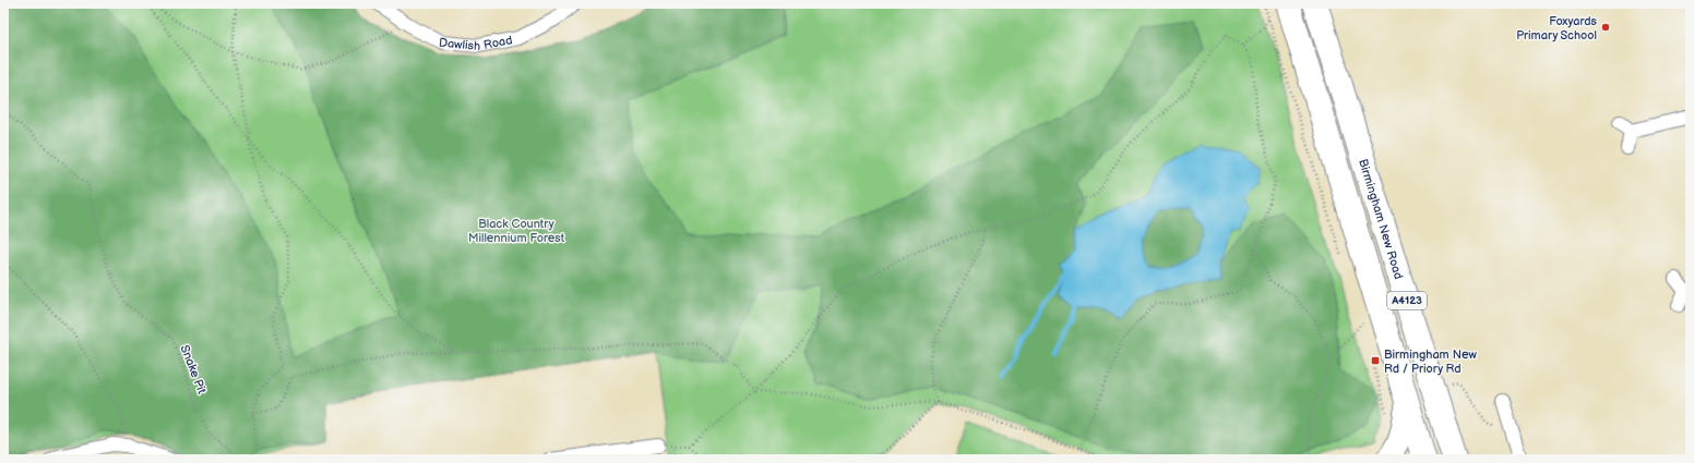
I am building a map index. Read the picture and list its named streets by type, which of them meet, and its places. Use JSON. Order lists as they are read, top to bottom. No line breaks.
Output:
{"streets":{"highway":["Birmingham New Road","A4123"],"street":["Dawlish Road"],"path":["Snake Pit"]},"parks":["Black Country Millennium Forest"],"places":{"other":["Foxyards Primary School"],"transit":["Birmingham New Rd / Priory Rd"]}}
